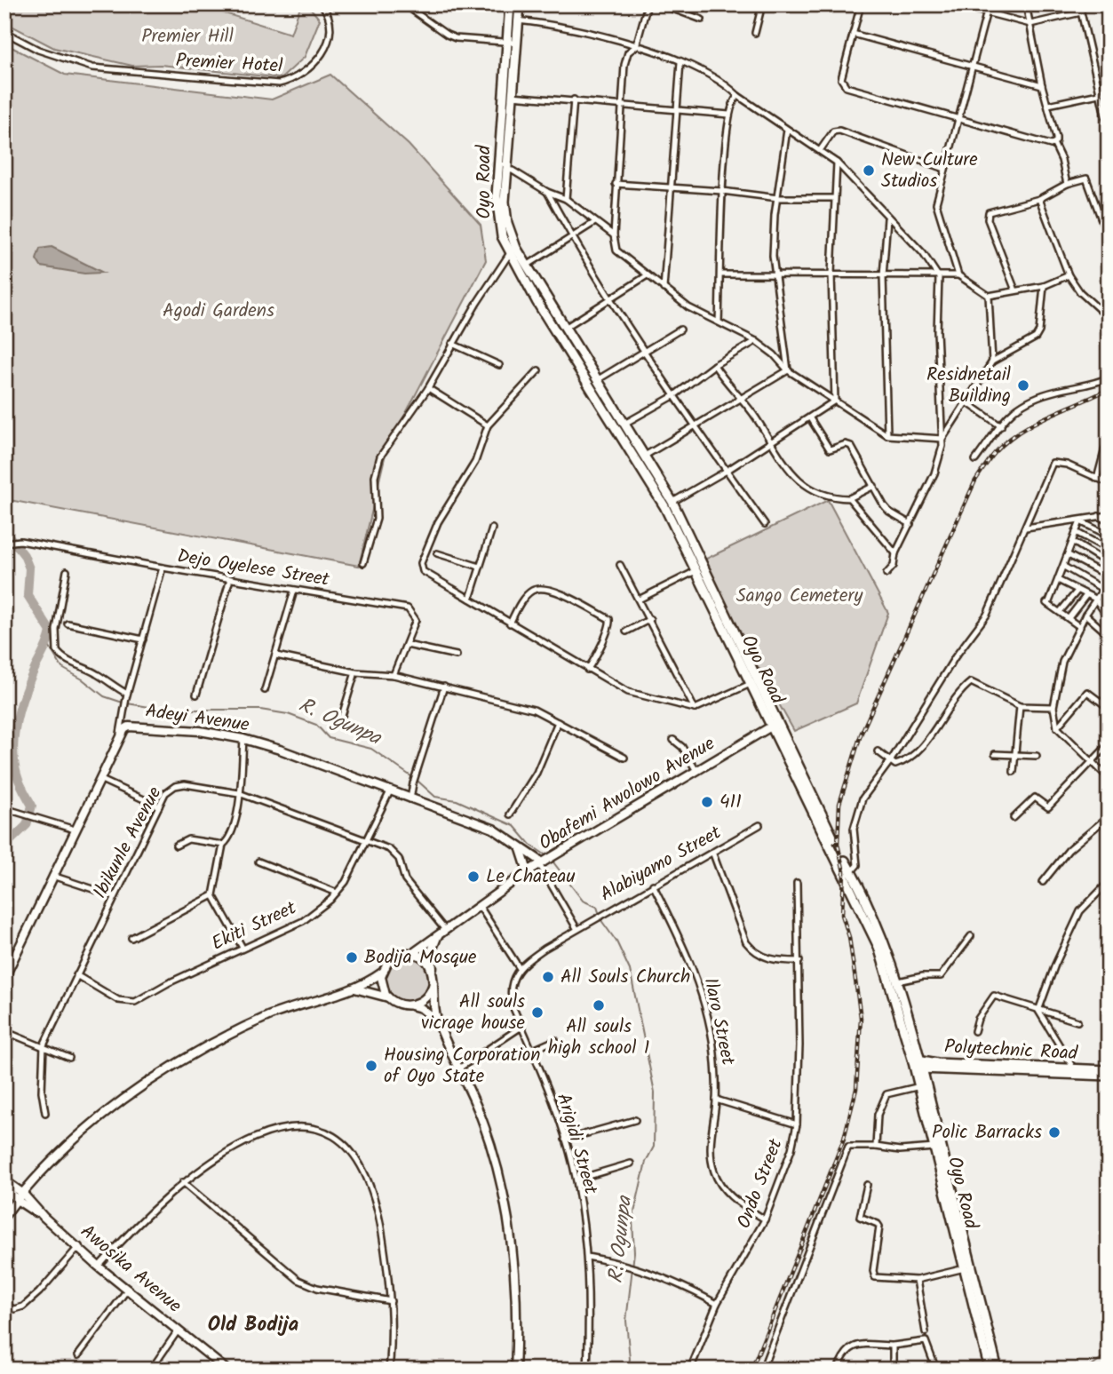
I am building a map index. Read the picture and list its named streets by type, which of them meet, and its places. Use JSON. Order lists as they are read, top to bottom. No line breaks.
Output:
{"streets":{"main road":["Oyo Road","Adeyi Avenue","Obafemi Awolowo Avenue","Polytechnic Road","Awosika Avenue"],"street":["Premier Hotel","Dejo Oyelese Street","Ibikunle Avenue","Alabiyamo Street","Ekiti Street","Ilaro Street","Arigidi Street","Ondo Street"]},"crossings":[["Oyo Road","Obafemi Awolowo Avenue"],["Oyo Road","Polytechnic Road"],["Adeyi Avenue","Obafemi Awolowo Avenue"],["Adeyi Avenue","Ekiti Street"],["Obafemi Awolowo Avenue","Ibikunle Avenue"],["Ibikunle Avenue","Ekiti Street"],["Alabiyamo Street","Ilaro Street"],["Ilaro Street","Ondo Street"]],"districts":["Old Bodija"],"water":["R. Ogunpa"],"parks":["Premier Hill","Agodi Gardens","Sango Cemetery"],"places":["New Culture Studios","Residnetail Building","411","Le Chateau","Bodija Mosque","All Souls Church","All souls high school 1","All souls vicrage house","Housing Corporation of Oyo State","Polic Barracks"]}
